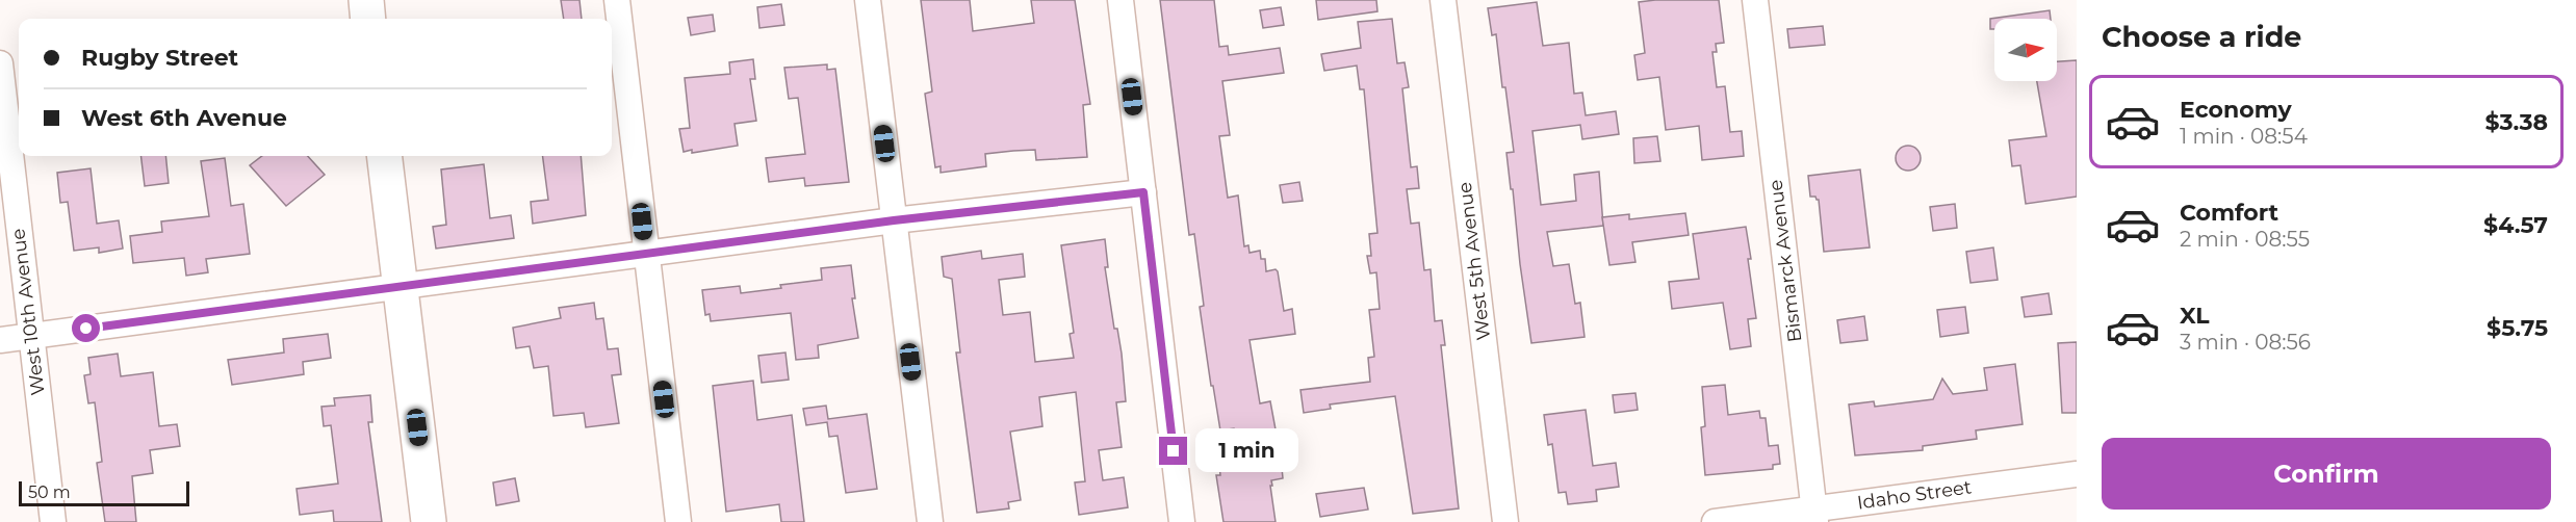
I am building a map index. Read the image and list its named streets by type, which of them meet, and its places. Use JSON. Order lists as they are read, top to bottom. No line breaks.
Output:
{"streets":{"street":["West 5th Avenue","Bismarck Avenue","West 10th Avenue","Idaho Street"]},"crossings":[["Bismarck Avenue","Idaho Street"]],"scale_bar":"50 m","north":"right","page":{"heading":"Choose a ride","banner":["Rugby Street","West 6th Avenue"],"list":[{"name":"Economy","note":"1 min · 08:54","value":"$3.38"},{"name":"Comfort","note":"2 min · 08:55","value":"$4.57"},{"name":"XL","note":"3 min · 08:56","value":"$5.75"}],"buttons":"Confirm","bubble":"1 min","scale":"50 m"}}
